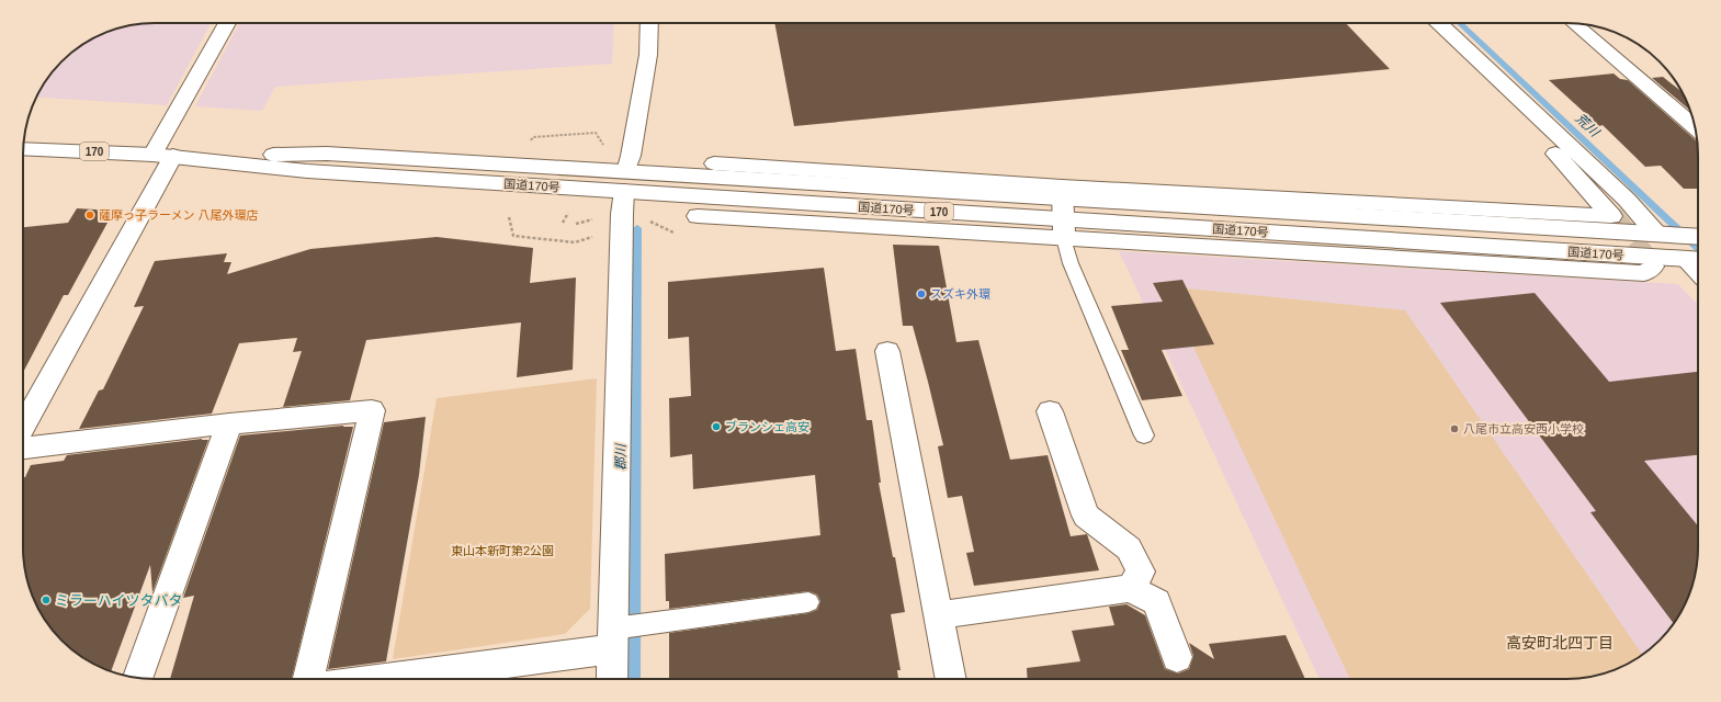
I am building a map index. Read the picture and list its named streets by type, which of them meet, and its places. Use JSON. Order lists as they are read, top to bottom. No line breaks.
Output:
{"streets":{"main road":["170","国道170号"]},"districts":["高安町北四丁目"],"water":["荒川","郡川"],"parks":["東山本新町第2公園"],"places":["薩摩っ子ラーメン 八尾外環店","スズキ外環","ブランシェ高安","八尾市立高安西小学校","ミラーハイツタバタ"]}
